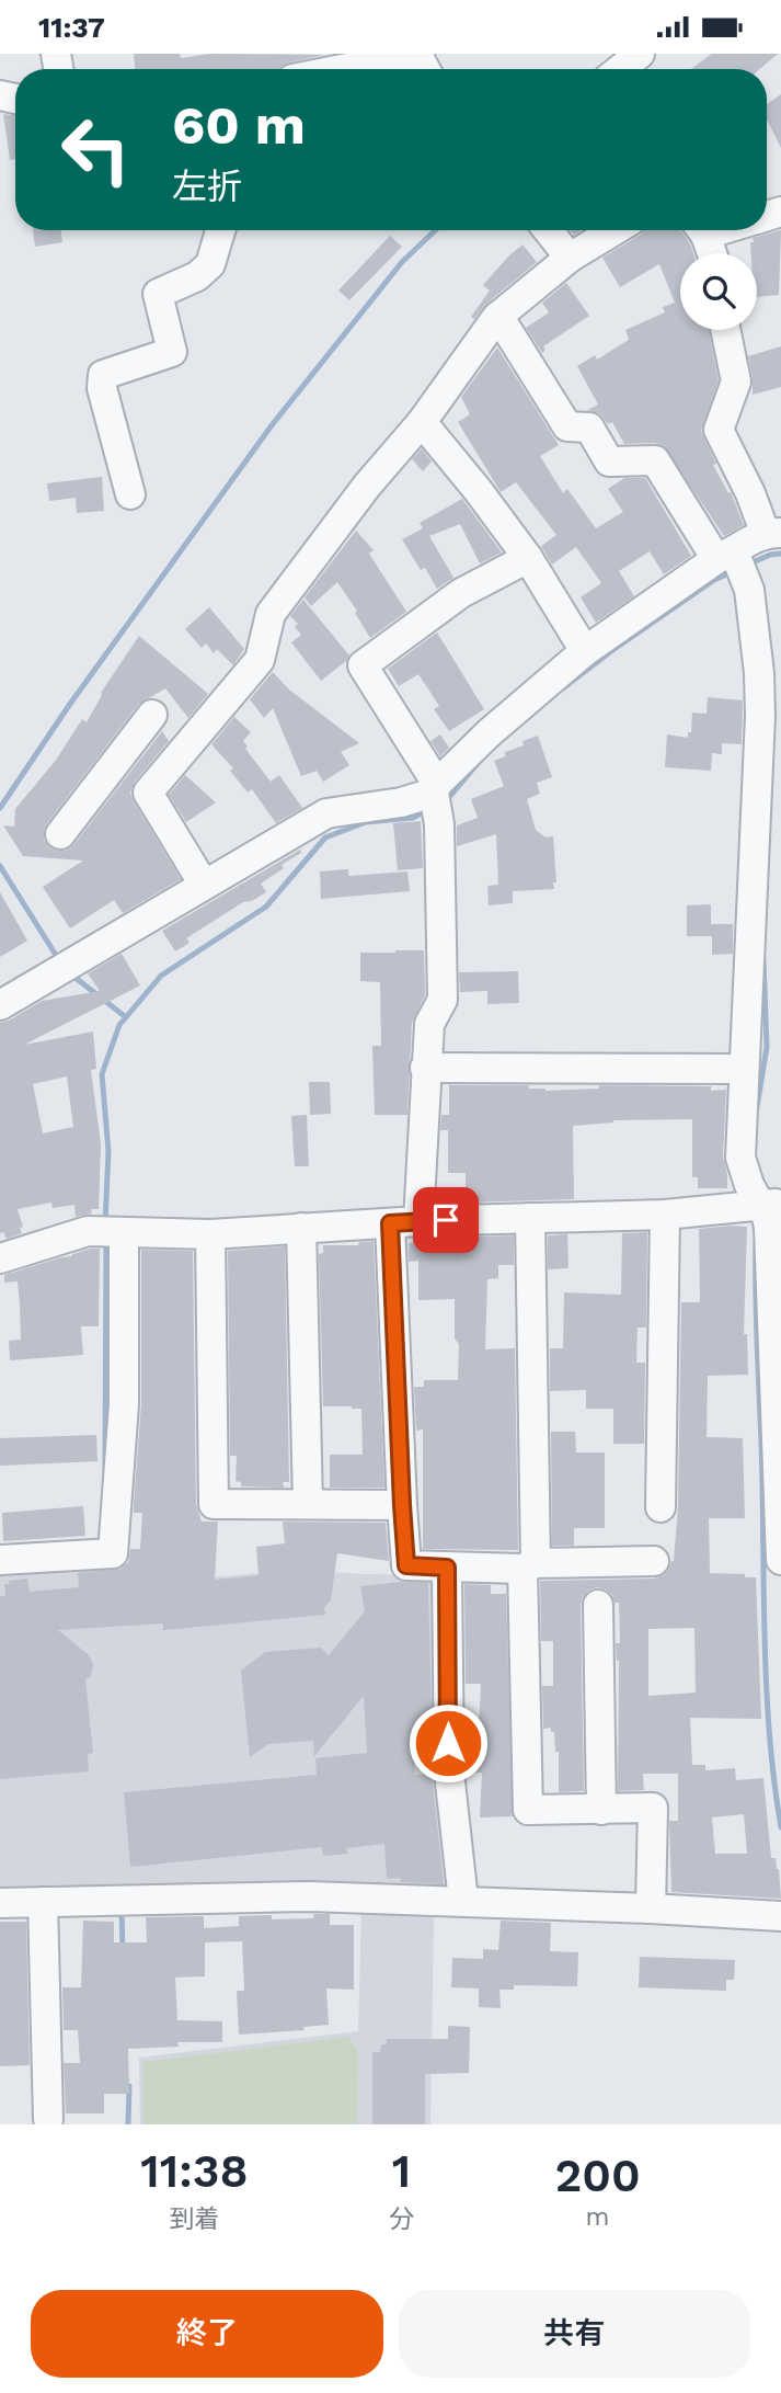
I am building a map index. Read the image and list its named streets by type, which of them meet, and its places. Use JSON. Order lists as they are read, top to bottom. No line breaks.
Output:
{"page":{"status":"11:37","turn":["60 m","左折"],"eta":["11:38","到着","1","分","200","m"],"buttons":["終了","共有"]}}
